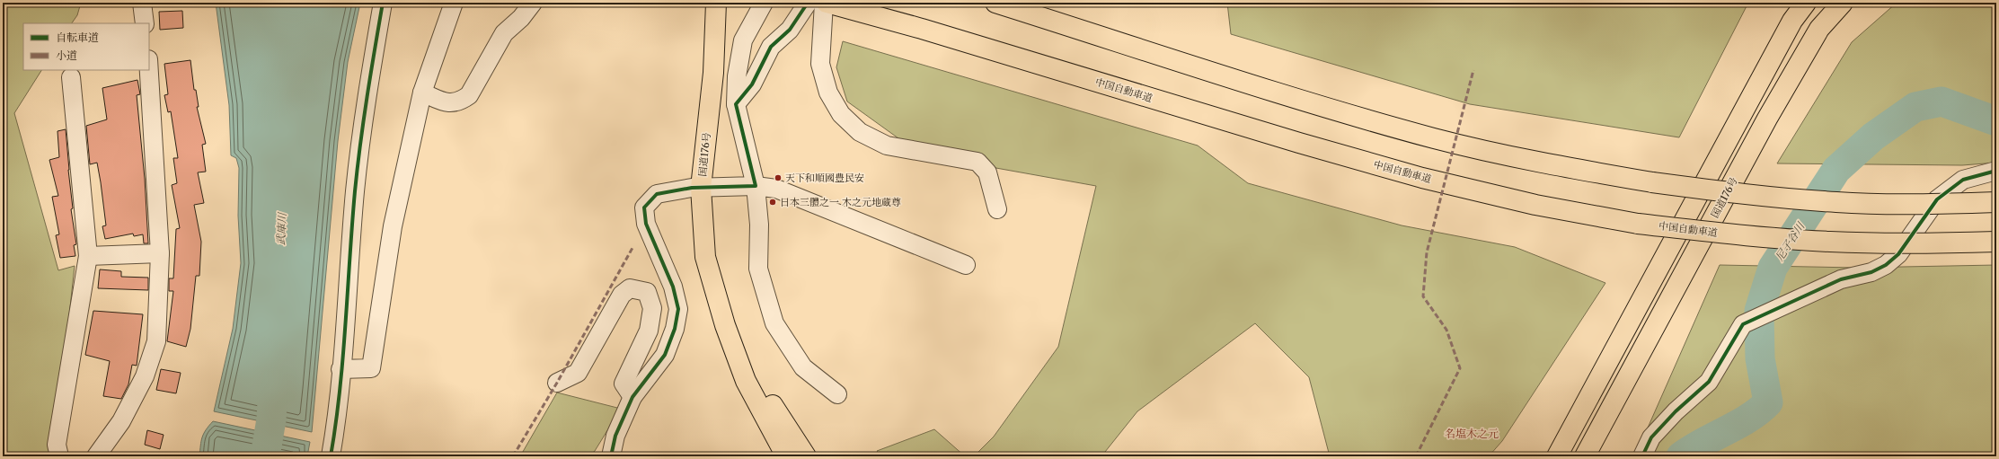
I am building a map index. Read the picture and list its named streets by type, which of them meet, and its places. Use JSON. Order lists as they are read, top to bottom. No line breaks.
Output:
{"streets":{"highway":["中国自動車道","国道176号"]},"districts":["名塩木之元"],"water":["武庫川","尼子谷川"],"places":["天下和順國豊民安","日本三體之一 木之元地蔵尊"],"legend":["自転車道","小道"]}
